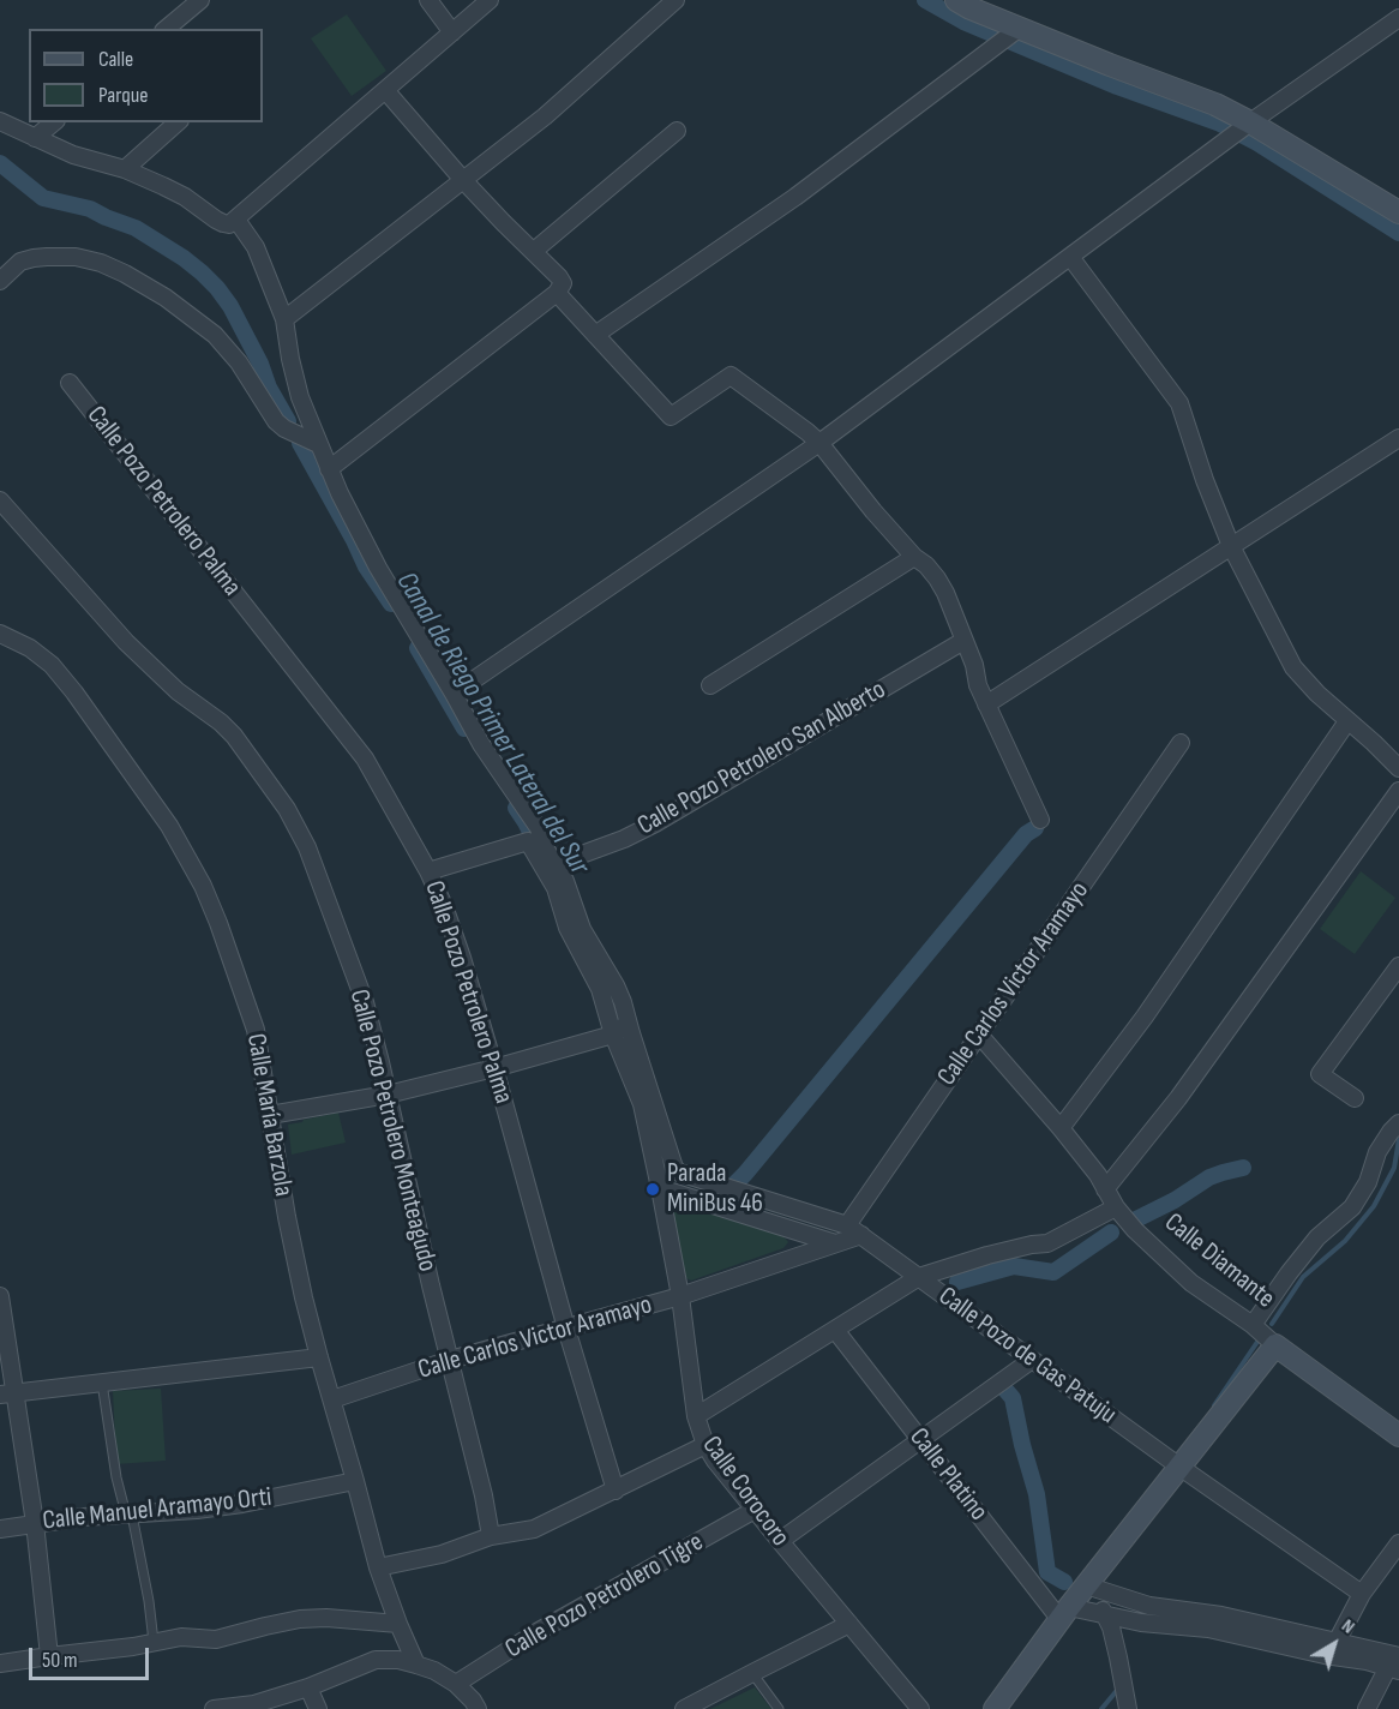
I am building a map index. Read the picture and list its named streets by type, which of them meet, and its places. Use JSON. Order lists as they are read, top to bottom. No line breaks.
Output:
{"streets":{"street":["Calle Pozo Petrolero Palma","Calle Pozo Petrolero San Alberto","Calle Carlos Victor Aramayo","Calle María Barzola","Calle Pozo Petrolero Monteagudo","Calle Diamante","Calle Pozo de Gas Patuju","Calle Platino","Calle Corocoro","Calle Manuel Aramayo Orti","Calle Pozo Petrolero Tigre"]},"crossings":[["Calle Pozo Petrolero Palma","Calle Carlos Victor Aramayo"],["Calle Pozo Petrolero Palma","Calle Corocoro"],["Calle Carlos Victor Aramayo","Calle María Barzola"],["Calle Carlos Victor Aramayo","Calle Pozo Petrolero Monteagudo"],["Calle Carlos Victor Aramayo","Calle Diamante"],["Calle Carlos Victor Aramayo","Calle Pozo de Gas Patuju"],["Calle Carlos Victor Aramayo","Calle Corocoro"],["Calle María Barzola","Calle Manuel Aramayo Orti"],["Calle Corocoro","Calle Pozo Petrolero Tigre"]],"water":["Canal de Riego Primer Lateral del Sur"],"places":["Parada MiniBus 46"],"legend":["Calle","Parque"],"scale_bar":"50 m","north":"top right"}
